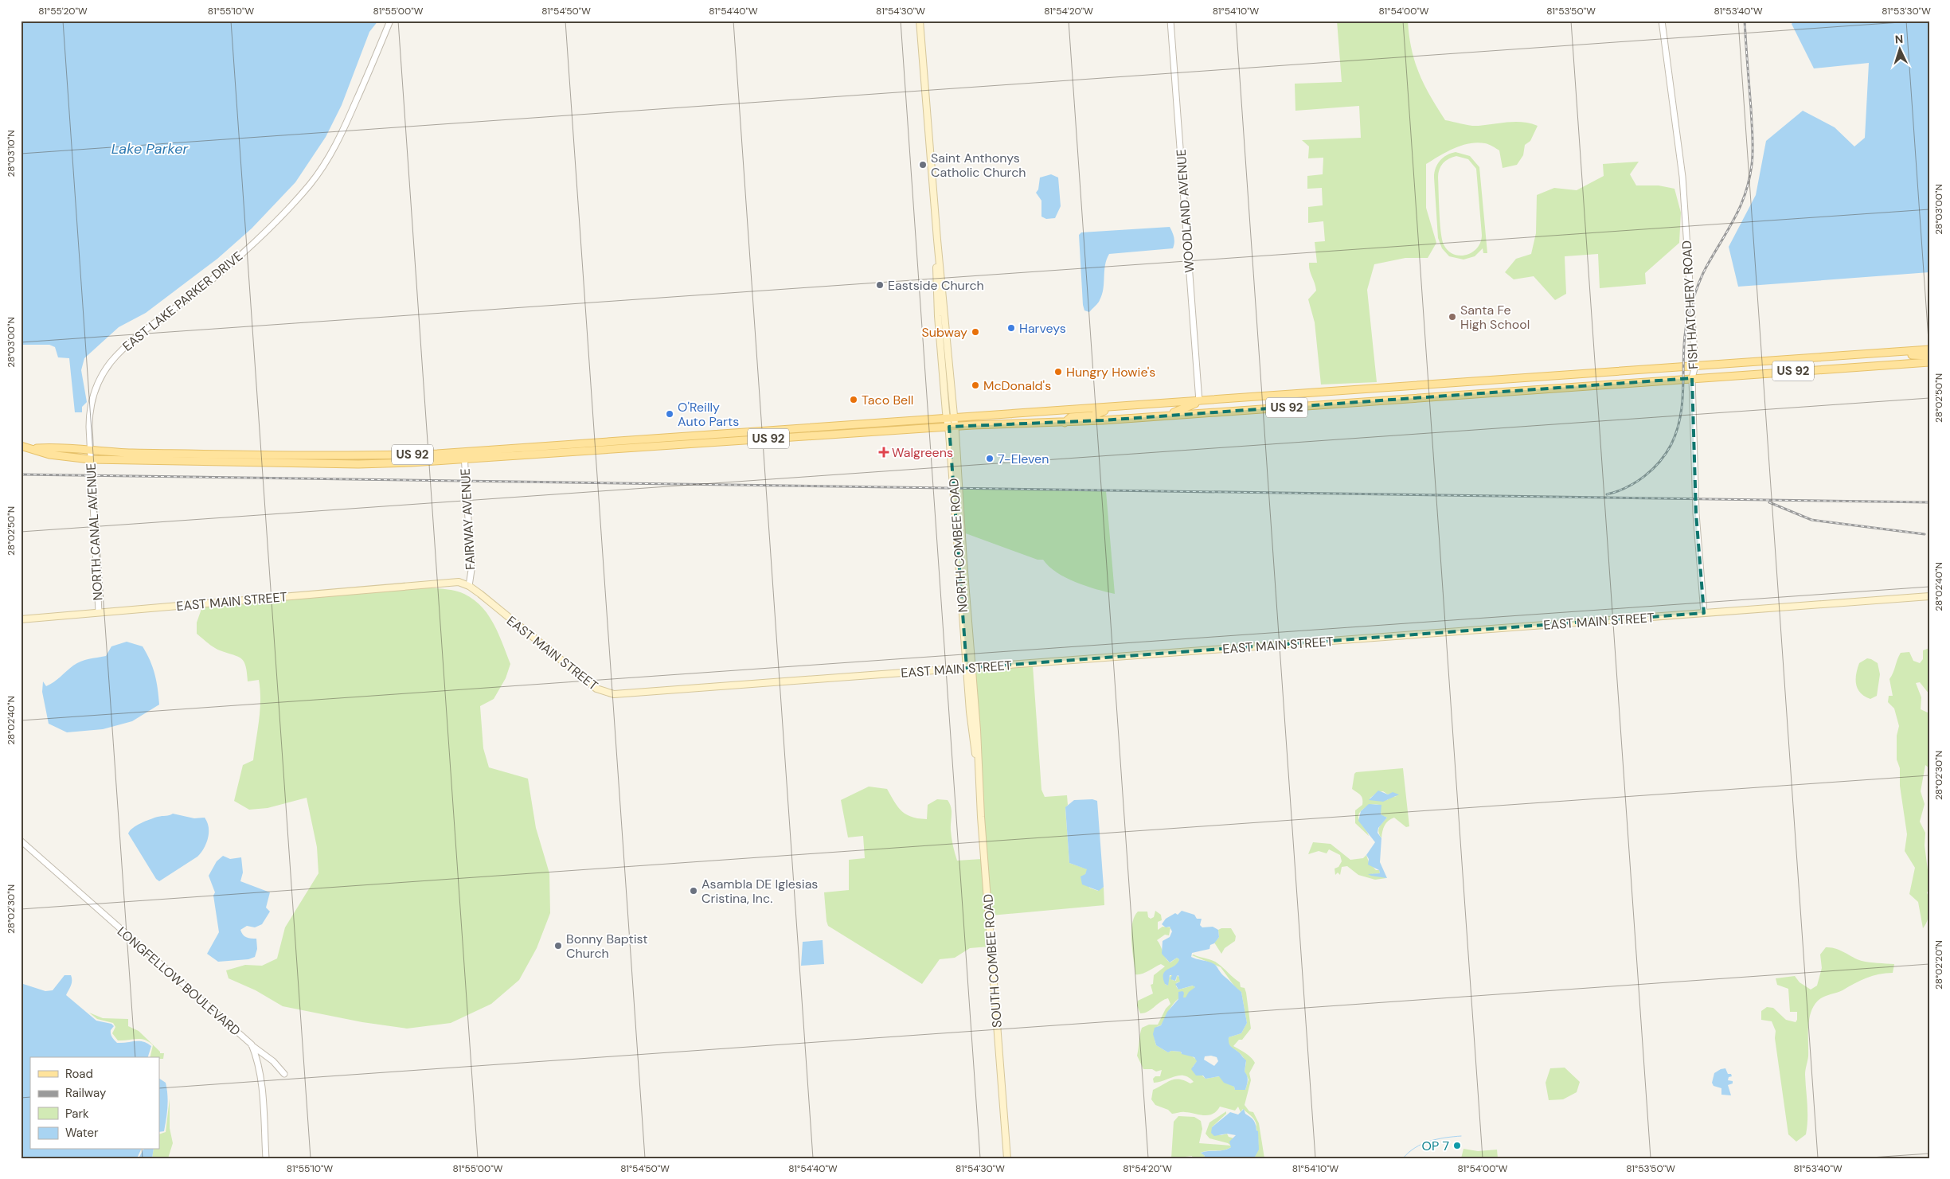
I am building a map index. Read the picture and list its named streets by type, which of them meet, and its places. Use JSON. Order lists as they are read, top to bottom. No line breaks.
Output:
{"streets":{"main road":["US 92","NORTH COMBEE ROAD","EAST MAIN STREET","SOUTH COMBEE ROAD"],"street":["WOODLAND AVENUE","EAST LAKE PARKER DRIVE","FISH HATCHERY ROAD","FAIRWAY AVENUE","NORTH CANAL AVENUE","LONGFELLOW BOULEVARD"]},"crossings":[["WOODLAND AVENUE","US 92"],["EAST LAKE PARKER DRIVE","US 92"],["EAST LAKE PARKER DRIVE","NORTH CANAL AVENUE"],["FISH HATCHERY ROAD","US 92"],["FISH HATCHERY ROAD","EAST MAIN STREET"],["US 92","FAIRWAY AVENUE"],["US 92","NORTH CANAL AVENUE"],["US 92","NORTH COMBEE ROAD"],["FAIRWAY AVENUE","EAST MAIN STREET"],["NORTH CANAL AVENUE","EAST MAIN STREET"],["NORTH COMBEE ROAD","EAST MAIN STREET"],["NORTH COMBEE ROAD","SOUTH COMBEE ROAD"],["EAST MAIN STREET","SOUTH COMBEE ROAD"]],"water":["Lake Parker"],"places":{"other":["Saint Anthonys Catholic Church","Eastside Church","Santa Fe High School","Harveys","Subway","Hungry Howie's","McDonald's","Taco Bell","O'Reilly Auto Parts","7-Eleven","Asambla DE Iglesias Cristina, Inc.","Bonny Baptist Church","OP 7"],"health":["Walgreens"]},"legend":["Road","Railway","Park","Water"],"north":"top","coordinates":["81°55'20\"W","81°55'10\"W","81°55'00\"W","81°54'50\"W","81°54'40\"W","81°54'30\"W","81°54'20\"W","81°54'10\"W","81°54'00\"W","81°53'50\"W","81°53'40\"W","81°53'30\"W","28°03'10\"N","28°03'00\"N","28°02'50\"N","28°02'40\"N","28°02'30\"N","28°02'20\"N"]}
